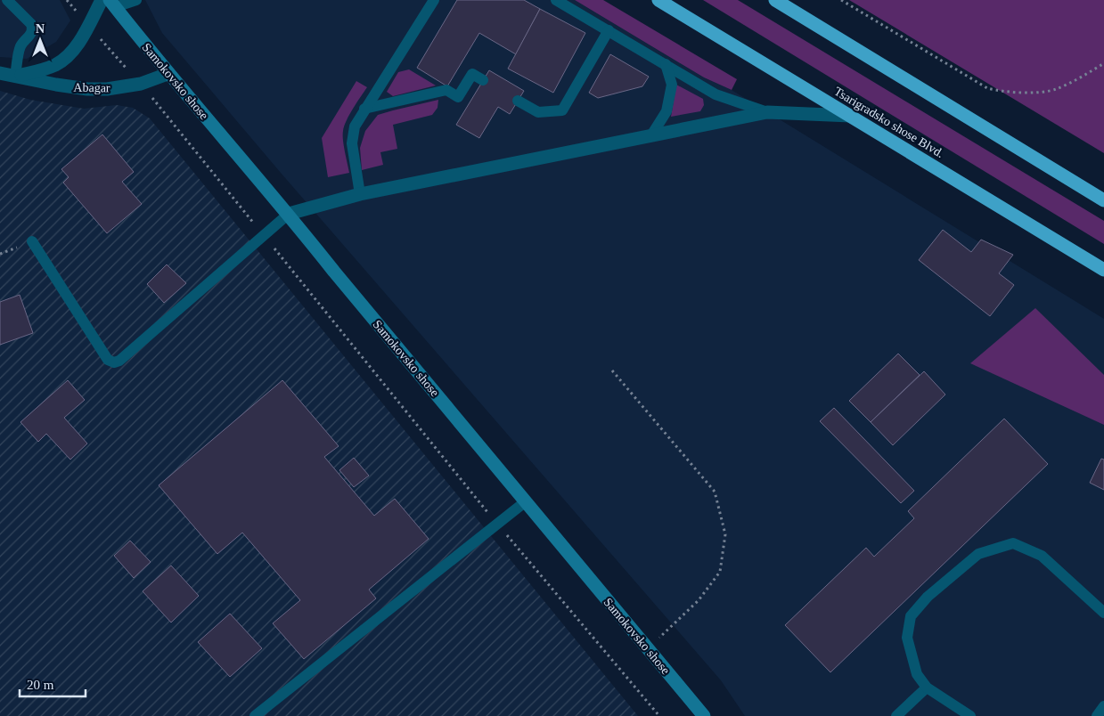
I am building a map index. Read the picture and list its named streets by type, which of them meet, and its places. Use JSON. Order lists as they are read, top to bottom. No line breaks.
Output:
{"streets":{"highway":["Tsarigradsko shose Blvd."],"main road":["Samokovsko shose"],"street":["Abagar"]},"crossings":[["Samokovsko shose","Abagar"]],"scale_bar":"20 m","north":"top"}
